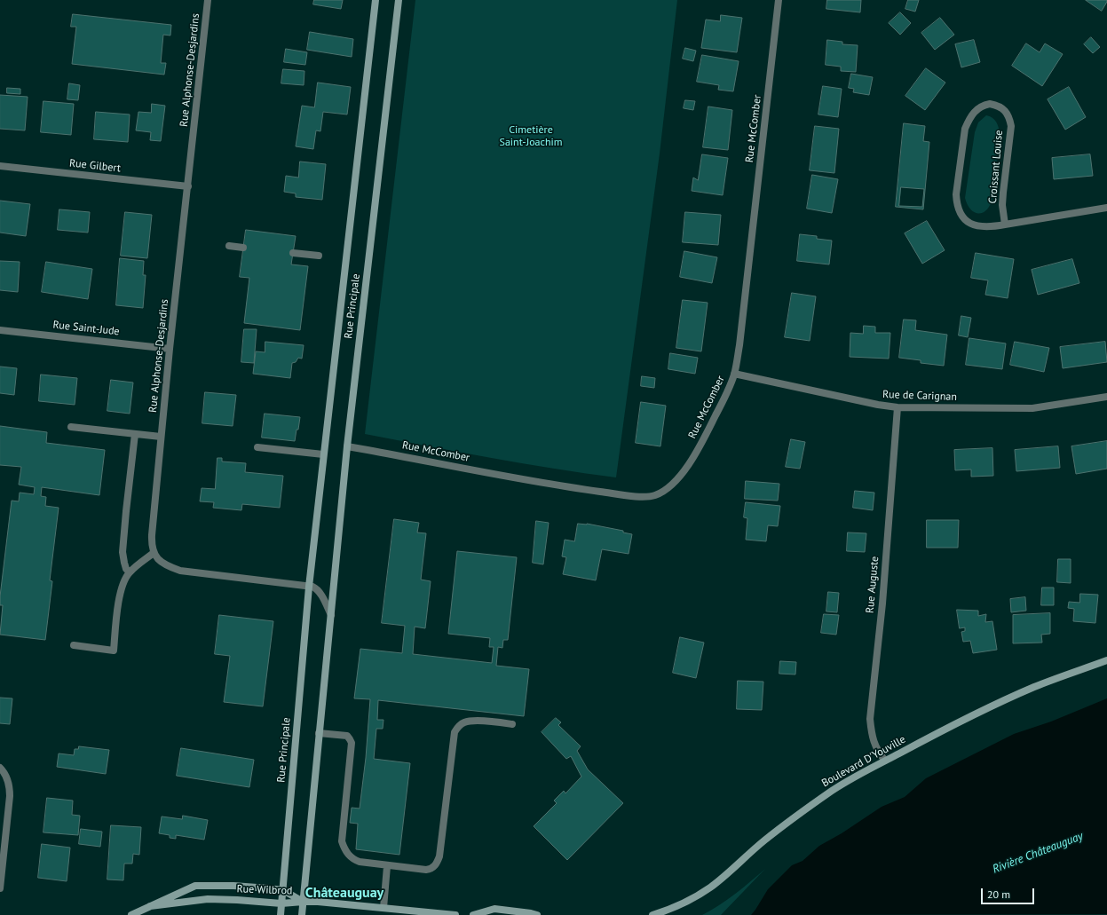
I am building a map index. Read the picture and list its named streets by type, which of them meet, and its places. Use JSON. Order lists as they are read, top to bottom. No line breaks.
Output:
{"streets":{"street":["Rue Alphonse-Desjardins","Rue McComber","Rue Gilbert","Croissant Louise","Rue Principale","Rue Saint-Jude","Rue de Carignan","Rue Auguste","Boulevard D'Youville","Rue Wilbrod"]},"crossings":[["Rue Alphonse-Desjardins","Rue Gilbert"],["Rue Alphonse-Desjardins","Rue Saint-Jude"],["Rue McComber","Rue Principale"],["Rue McComber","Rue de Carignan"],["Rue Principale","Rue Wilbrod"],["Rue de Carignan","Rue Auguste"],["Rue Auguste","Boulevard D'Youville"]],"districts":["Châteauguay"],"water":["Rivière Châteauguay"],"parks":["Cimetière Saint-Joachim"],"scale_bar":"20 m"}
